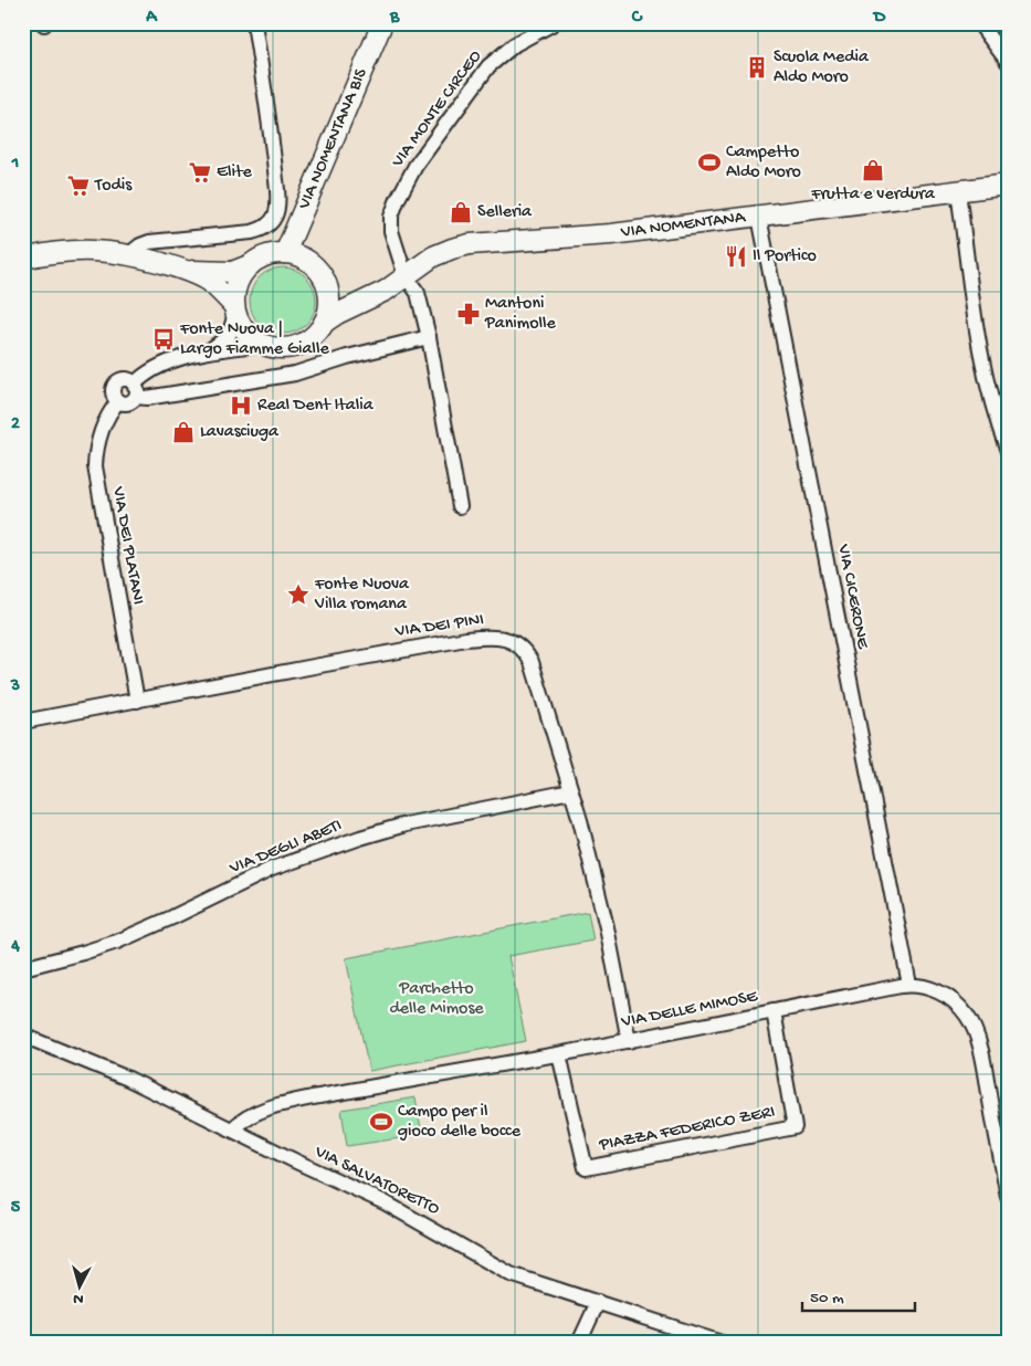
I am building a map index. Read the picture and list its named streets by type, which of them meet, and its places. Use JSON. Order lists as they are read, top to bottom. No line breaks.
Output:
{"streets":{"main road":["VIA NOMENTANA BIS","VIA NOMENTANA"],"street":["VIA MONTE CIRCEO","VIA DEI PLATANI","VIA CICERONE","VIA DEI PINI","VIA DEGLI ABETI","VIA DELLE MIMOSE","PIAZZA FEDERICO ZERI","VIA SALVATORETTO"]},"crossings":[["VIA MONTE CIRCEO","VIA NOMENTANA"],["VIA NOMENTANA BIS","VIA NOMENTANA"],["VIA NOMENTANA","VIA CICERONE"],["VIA DEI PLATANI","VIA DEI PINI"],["VIA CICERONE","VIA DELLE MIMOSE"],["VIA DEI PINI","VIA DEGLI ABETI"],["VIA DEI PINI","VIA DELLE MIMOSE"],["VIA DELLE MIMOSE","PIAZZA FEDERICO ZERI"],["VIA DELLE MIMOSE","VIA SALVATORETTO"]],"parks":["Parchetto delle Mimose"],"places":{"building":["Scuola Media Aldo Moro"],"sports":["Campetto Aldo Moro","Campo per il gioco delle bocce"],"shop":["Frutta e verdura","Selleria","Lavasciuga"],"supermarket":["Elite","Todis"],"restaurant":["Il Portico"],"pharmacy":["Mantoni Panimolle"],"bus stop":["Fonte Nuova | Largo Fiamme Gialle"],"hospital":["Real Dent Italia"],"place":["Fonte Nuova Villa romana"]},"scale_bar":"50 m","north":"bottom","grid":{"columns":["A","B","C","D"],"rows":["1","2","3","4","5"]}}
